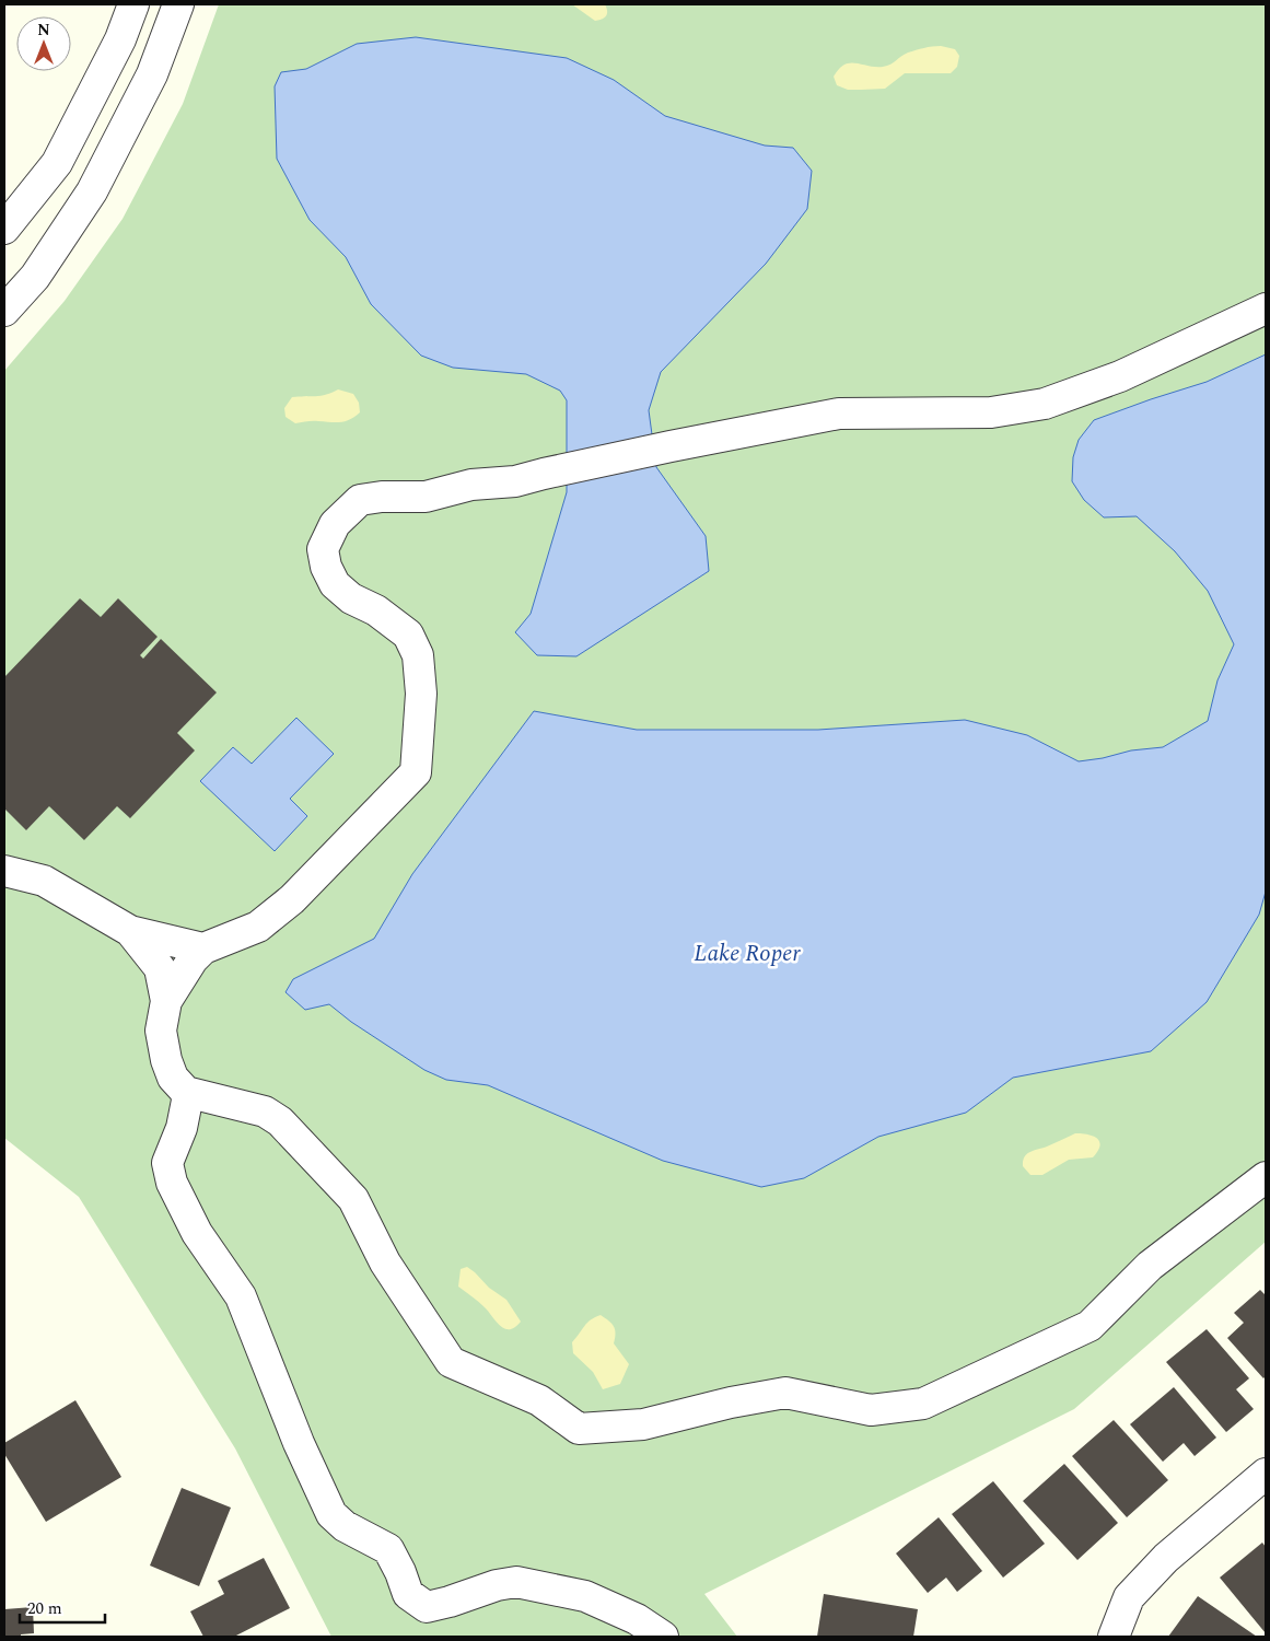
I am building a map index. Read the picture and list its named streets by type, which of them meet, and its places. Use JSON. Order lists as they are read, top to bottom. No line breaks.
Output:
{"water":["Lake Roper"],"scale_bar":"20 m","north":"top"}
